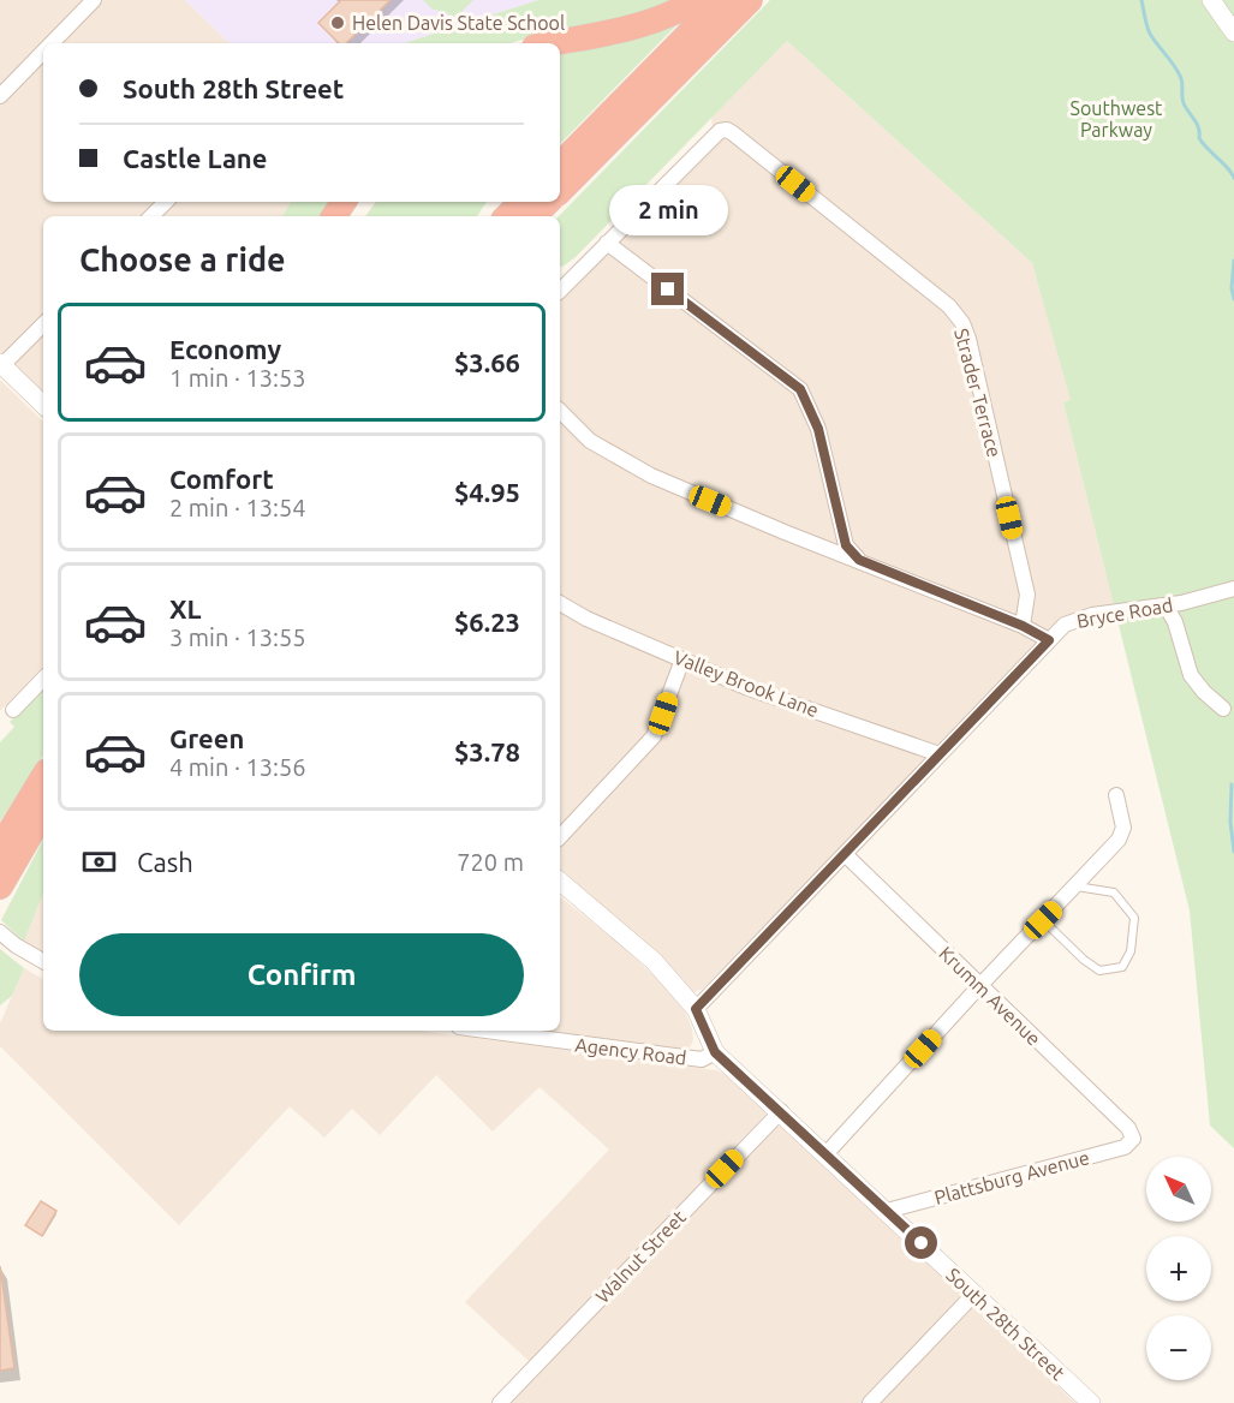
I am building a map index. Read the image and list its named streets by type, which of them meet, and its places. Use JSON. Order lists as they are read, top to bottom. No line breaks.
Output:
{"streets":{"street":["Strader Terrace","Bryce Road","Valley Brook Lane","Krumm Avenue","Agency Road","Plattsburg Avenue","Walnut Street","South 28th Street"]},"crossings":[["Krumm Avenue","Plattsburg Avenue"],["Agency Road","South 28th Street"],["Plattsburg Avenue","South 28th Street"],["Walnut Street","South 28th Street"]],"parks":["Southwest Parkway"],"places":["Helen Davis State School"],"north":"top left","page":{"banner":["South 28th Street","Castle Lane"],"bubble":"2 min","heading":"Choose a ride","list":[{"name":"Economy","note":"1 min · 13:53","value":"$3.66"},{"name":"Comfort","note":"2 min · 13:54","value":"$4.95"},{"name":"XL","note":"3 min · 13:55","value":"$6.23"},{"name":"Green","note":"4 min · 13:56","value":"$3.78"}],"pay":["Cash","720 m"],"buttons":"Confirm","map_buttons":["+","−"]}}
